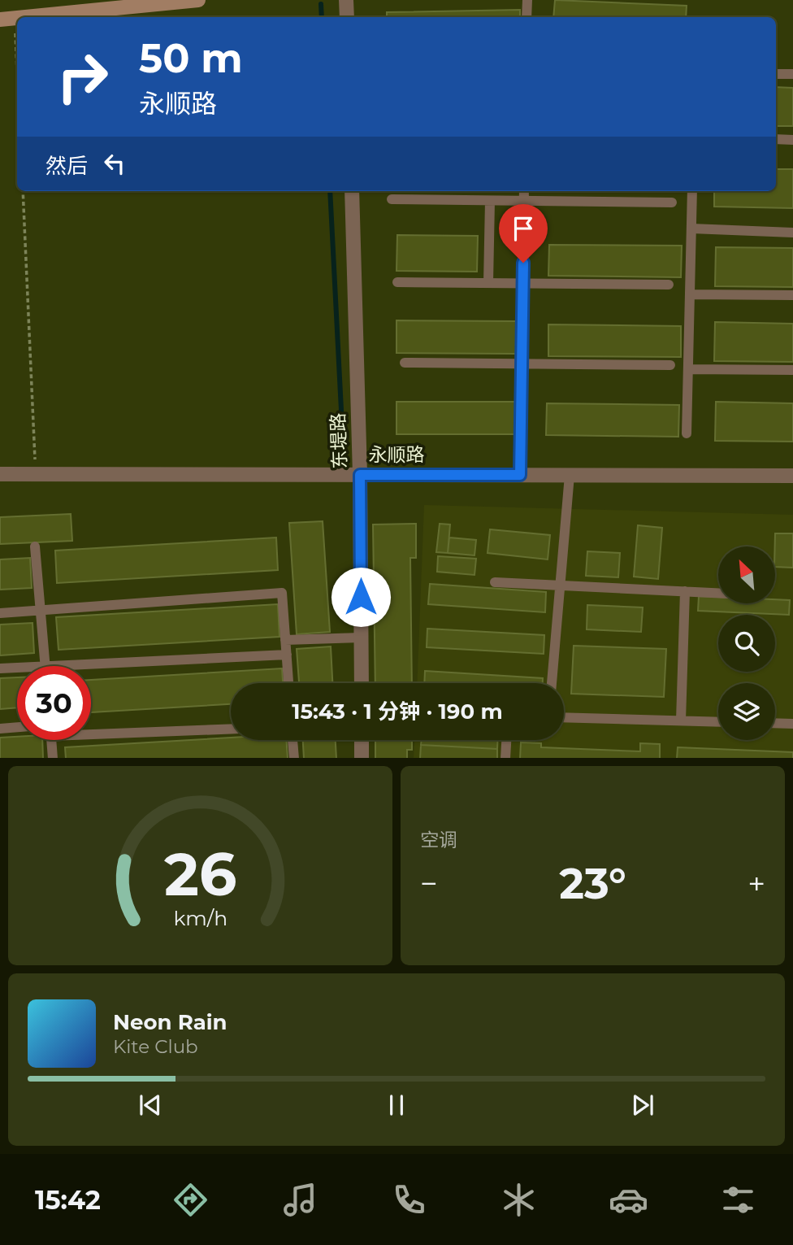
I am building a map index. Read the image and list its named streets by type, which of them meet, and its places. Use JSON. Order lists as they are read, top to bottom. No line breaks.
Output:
{"streets":{"street":["东堤路","永顺路"]},"crossings":[["东堤路","永顺路"]],"north":"top left","page":{"turn":["50 m","永顺路"],"then":"然后","limit":"30","trip":"15:43 · 1 分钟 · 190 m","tile":"空调","heat":["−","23°","+"],"song":["Neon Rain","Kite Club"],"tabs":"15:42","gauge":["26","km/h"]}}
